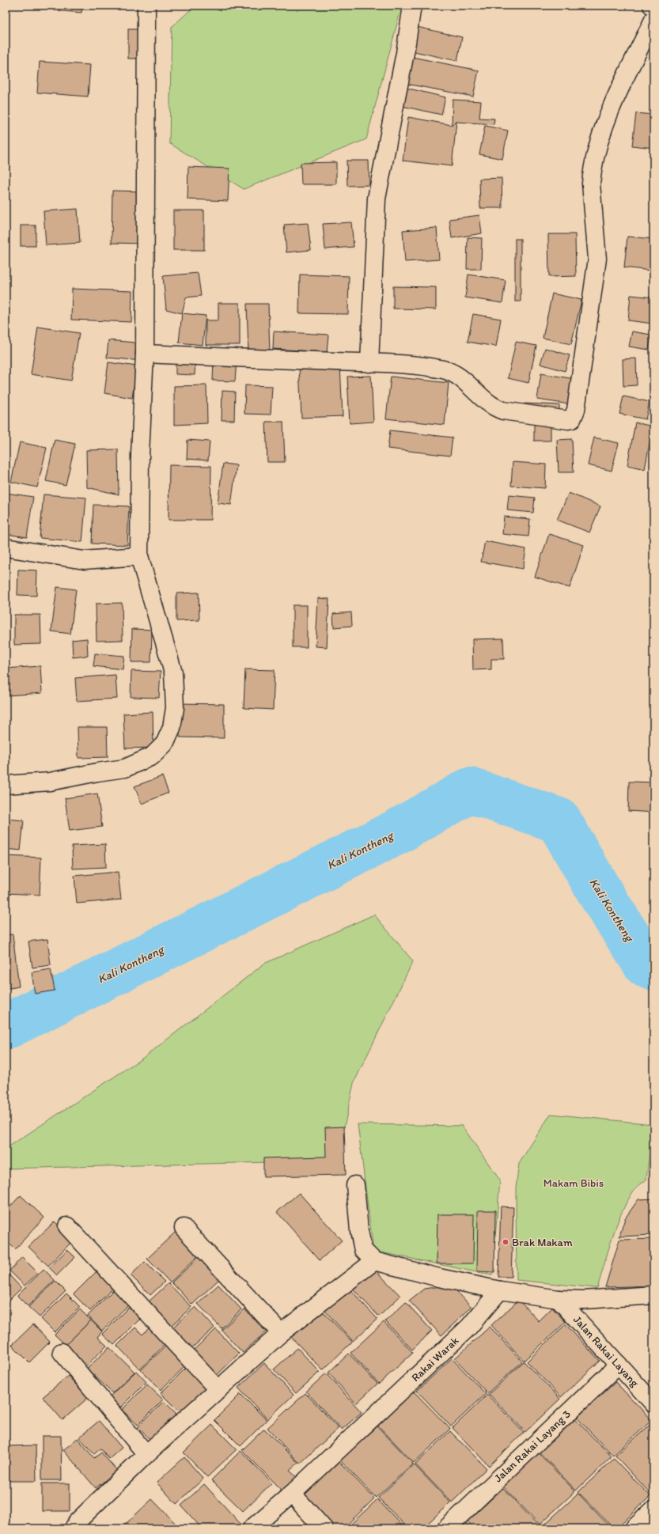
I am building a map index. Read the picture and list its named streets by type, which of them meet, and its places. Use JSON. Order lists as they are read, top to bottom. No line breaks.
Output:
{"streets":{"street":["Jalan Rakai Layang","Rakai Warak","Jalan Rakai Layang 3"]},"crossings":[["Jalan Rakai Layang","Jalan Rakai Layang 3"]],"water":["Kali Kontheng"],"parks":["Makam Bibis"],"places":["Brak Makam"]}
